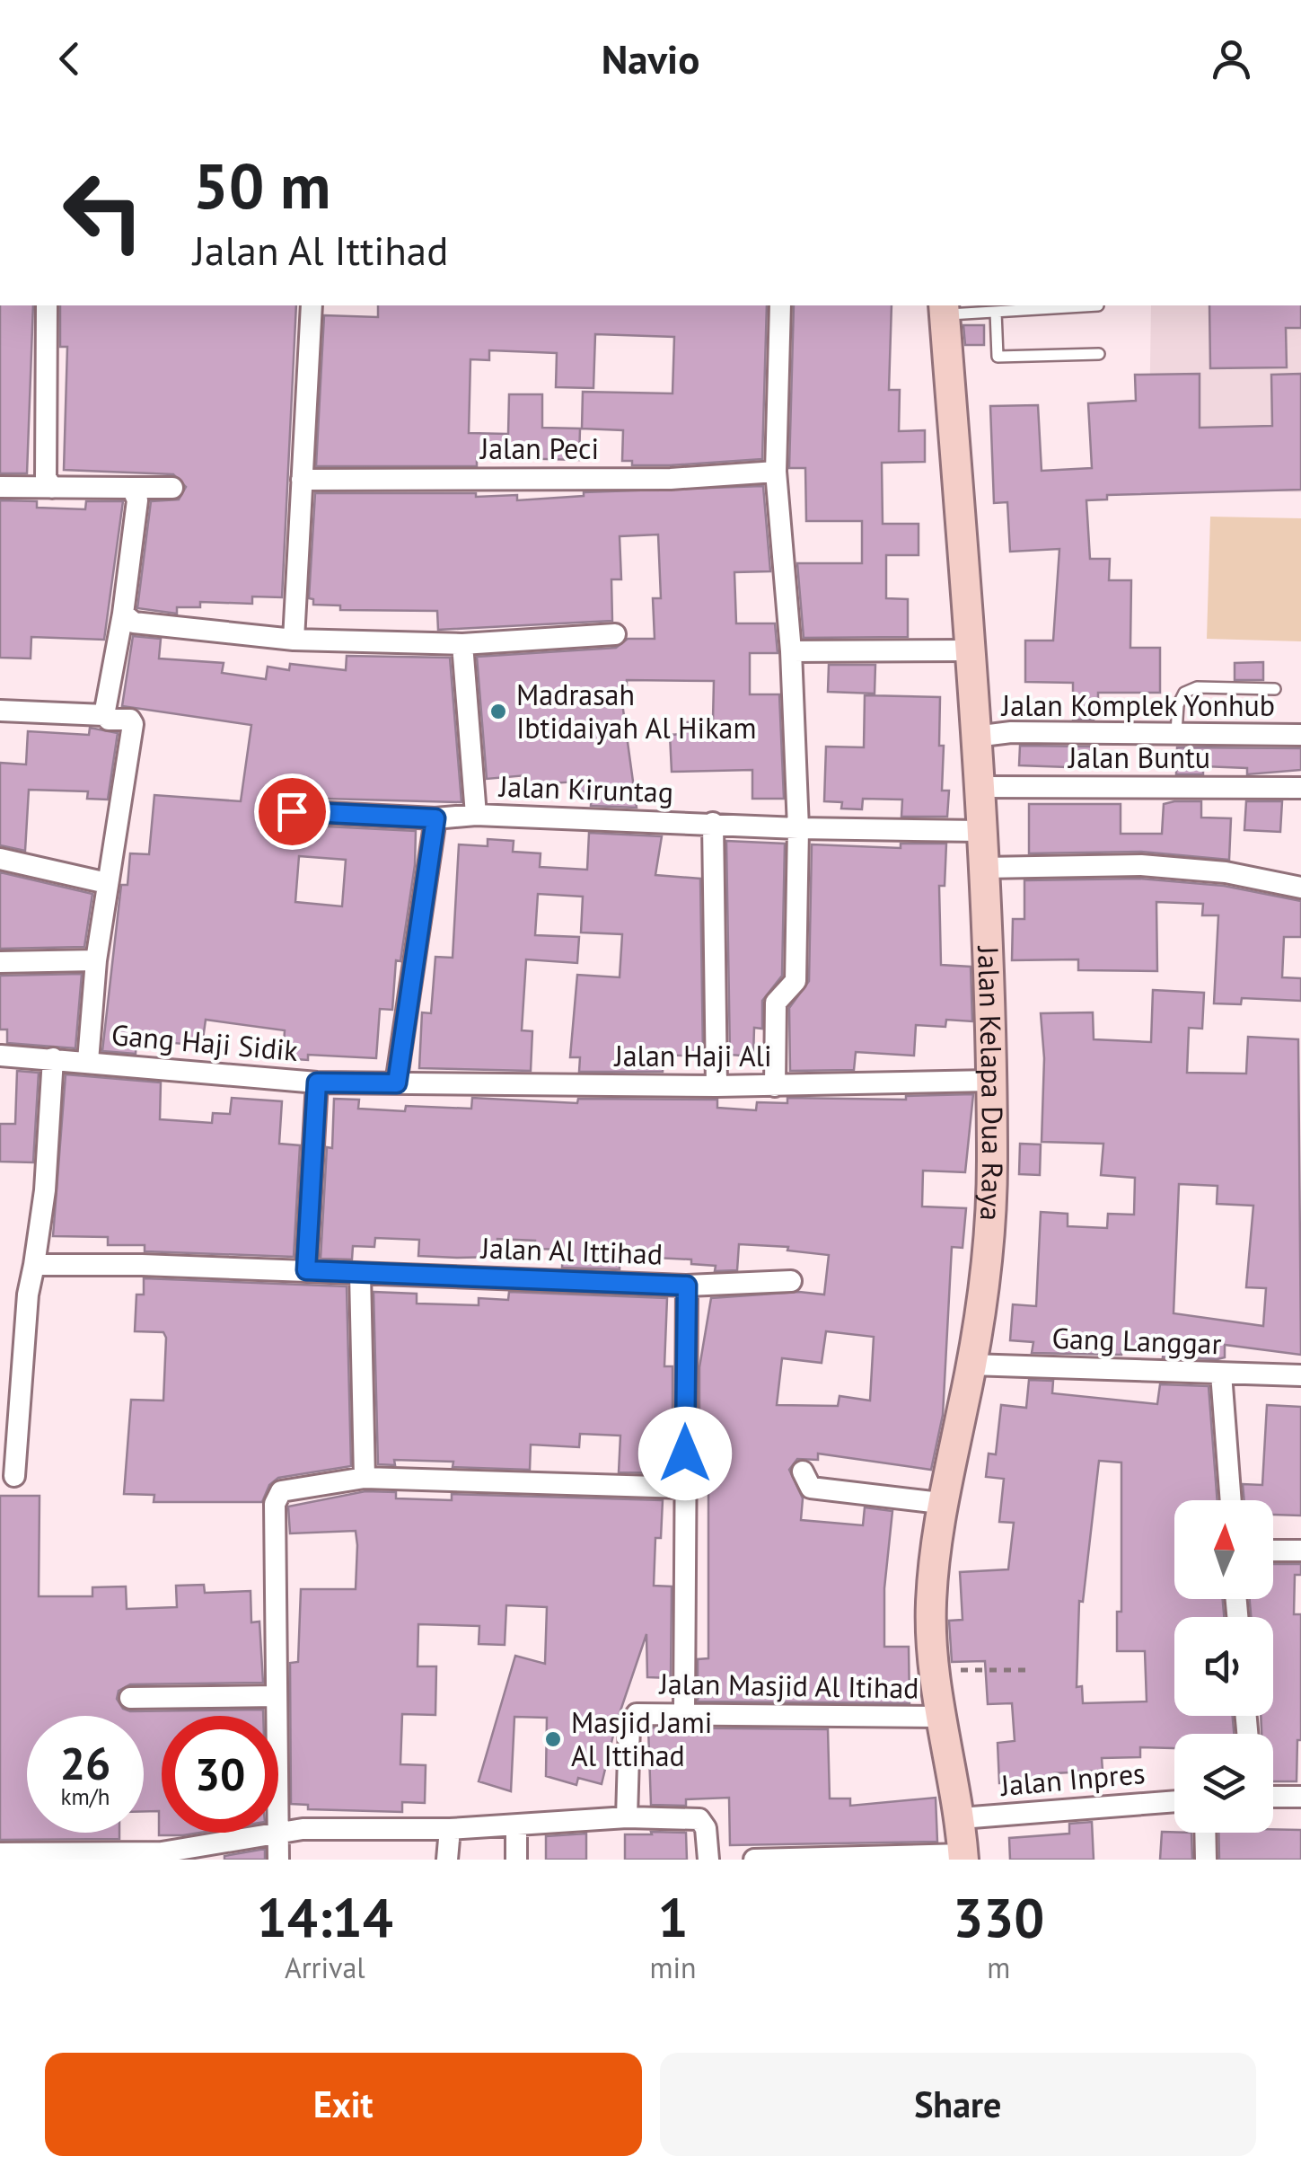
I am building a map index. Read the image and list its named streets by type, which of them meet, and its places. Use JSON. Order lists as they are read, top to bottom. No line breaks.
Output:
{"streets":{"street":["Jalan Peci","Jalan Komplek Yonhub","Jalan Buntu","Jalan Kiruntag","Gang Haji Sidik","Jalan Haji Ali","Jalan Kelapa Dua Raya","Jalan Al Ittihad","Gang Langgar","Jalan Masjid Al Itihad","Jalan Inpres"]},"crossings":[["Jalan Komplek Yonhub","Jalan Kelapa Dua Raya"],["Jalan Buntu","Jalan Kelapa Dua Raya"],["Jalan Kiruntag","Jalan Kelapa Dua Raya"],["Gang Haji Sidik","Jalan Haji Ali"],["Jalan Haji Ali","Jalan Kelapa Dua Raya"],["Jalan Kelapa Dua Raya","Gang Langgar"],["Jalan Kelapa Dua Raya","Jalan Masjid Al Itihad"],["Jalan Kelapa Dua Raya","Jalan Inpres"],["Jalan Al Ittihad","Jalan Masjid Al Itihad"]],"places":["Madrasah Ibtidaiyah Al Hikam","Masjid Jami Al Ittihad"],"north":"top","page":{"header":"Navio","turn":["50 m","Jalan Al Ittihad"],"speed":"26 km/h","limit":"30","eta":["14:14","Arrival","1","min","330","m"],"buttons":["Exit","Share"]}}
